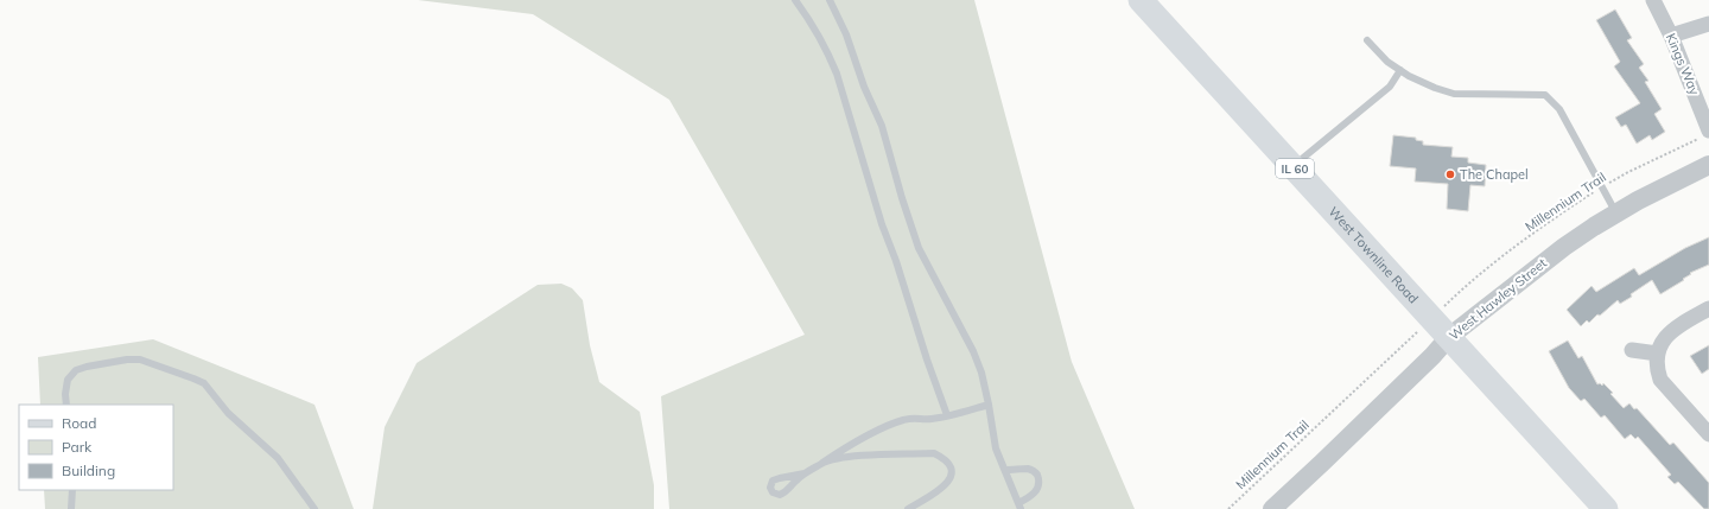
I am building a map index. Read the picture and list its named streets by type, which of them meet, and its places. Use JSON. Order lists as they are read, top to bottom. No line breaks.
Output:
{"streets":{"main road":["IL 60","West Townline Road"],"street":["Kings Way","West Hawley Street"],"path":["Millennium Trail"]},"crossings":[["Kings Way","Millennium Trail"],["West Townline Road","West Hawley Street"]],"places":["The Chapel"],"legend":["Road","Park","Building"]}
